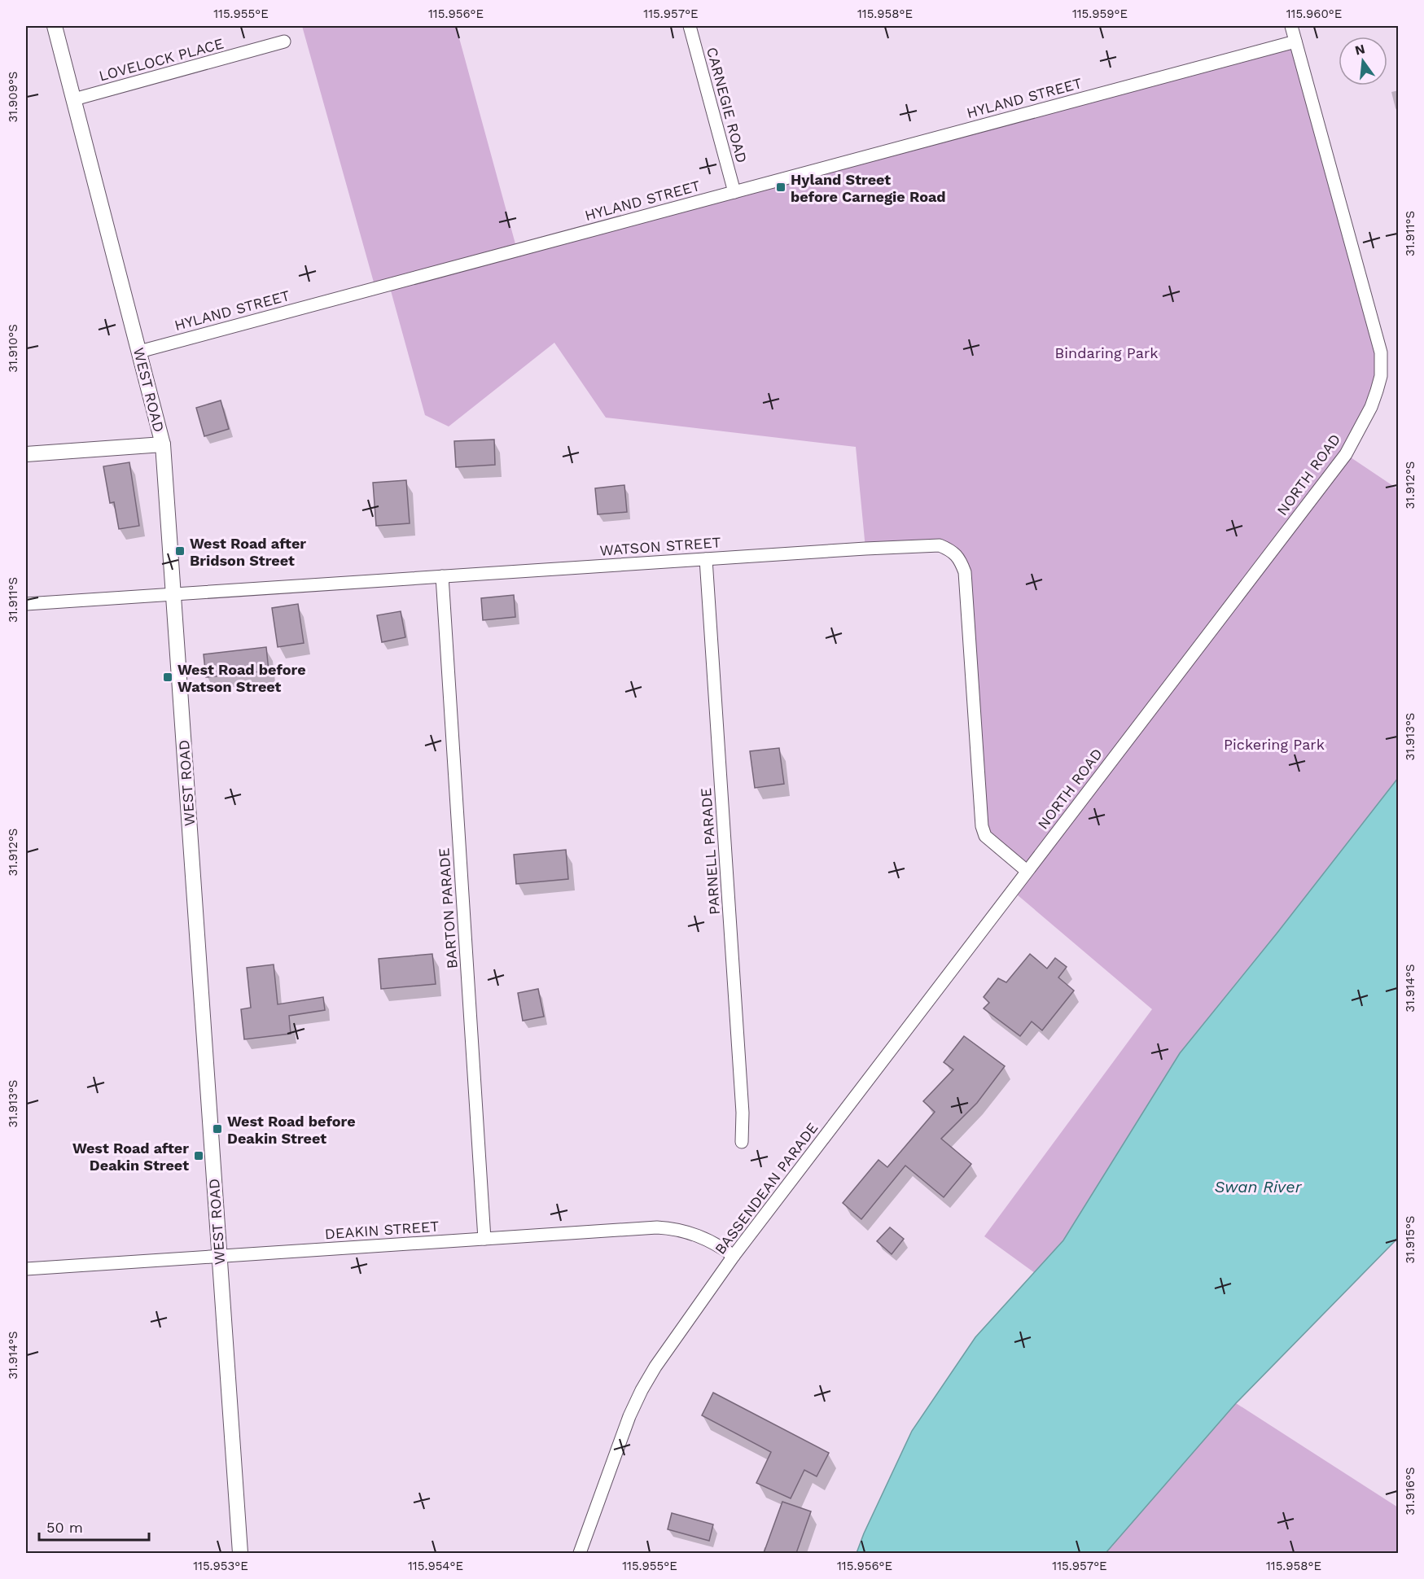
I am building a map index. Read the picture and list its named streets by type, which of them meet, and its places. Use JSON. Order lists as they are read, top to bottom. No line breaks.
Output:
{"streets":{"street":["LOVELOCK PLACE","HYLAND STREET","CARNEGIE ROAD","WEST ROAD","NORTH ROAD","WATSON STREET","PARNELL PARADE","BARTON PARADE","BASSENDEAN PARADE","DEAKIN STREET"]},"crossings":[["LOVELOCK PLACE","WEST ROAD"],["HYLAND STREET","CARNEGIE ROAD"],["HYLAND STREET","WEST ROAD"],["HYLAND STREET","NORTH ROAD"],["WEST ROAD","WATSON STREET"],["WEST ROAD","DEAKIN STREET"],["NORTH ROAD","WATSON STREET"],["NORTH ROAD","BASSENDEAN PARADE"],["WATSON STREET","PARNELL PARADE"],["WATSON STREET","BARTON PARADE"],["WATSON STREET","BASSENDEAN PARADE"],["BARTON PARADE","DEAKIN STREET"],["BASSENDEAN PARADE","DEAKIN STREET"]],"water":["Swan River"],"parks":["Bindaring Park","Pickering Park"],"places":{"transit":["Hyland Street before Carnegie Road","West Road after Bridson Street","West Road before Watson Street","West Road before Deakin Street","West Road after Deakin Street"]},"scale_bar":"50 m","north":"top","coordinates":["115.955°E","115.956°E","115.957°E","115.958°E","115.959°E","115.960°E","31.909°S","31.911°S","31.910°S","31.912°S","31.913°S","31.914°S","31.915°S","31.916°S","115.953°E","115.954°E"]}
